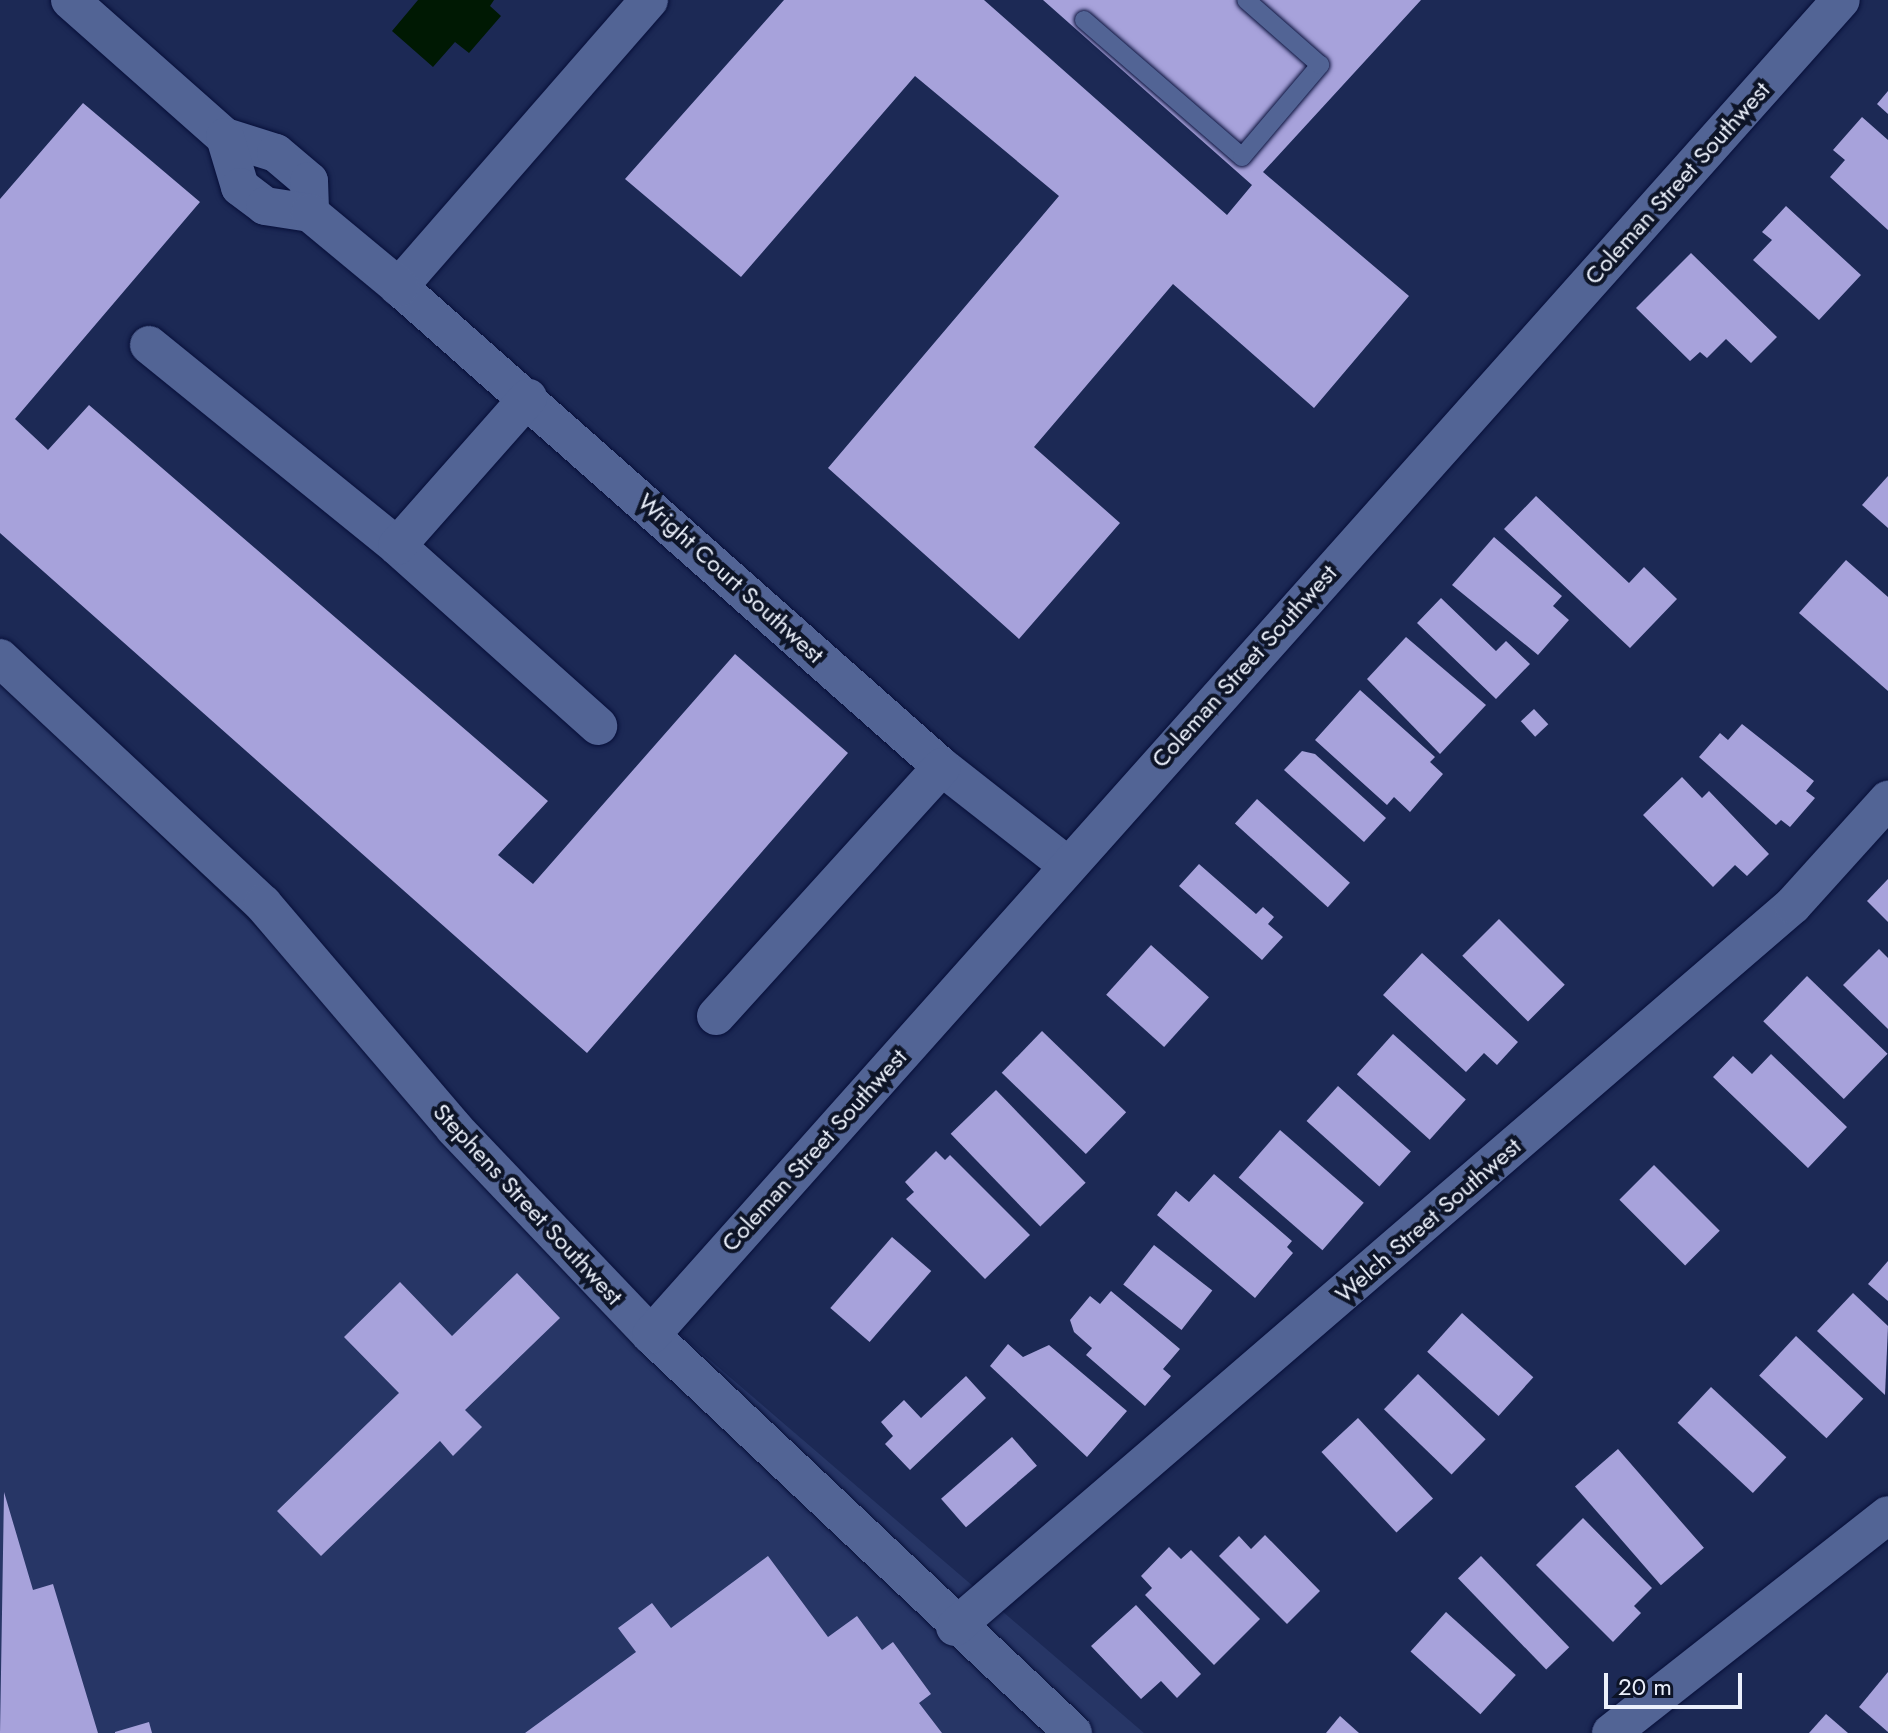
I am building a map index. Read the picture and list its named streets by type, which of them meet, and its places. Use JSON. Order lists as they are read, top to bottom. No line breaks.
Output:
{"streets":{"street":["Coleman Street Southwest","Wright Court Southwest","Stephens Street Southwest","Welch Street Southwest"]},"crossings":[["Coleman Street Southwest","Wright Court Southwest"],["Coleman Street Southwest","Stephens Street Southwest"],["Stephens Street Southwest","Welch Street Southwest"]],"scale_bar":"20 m"}
